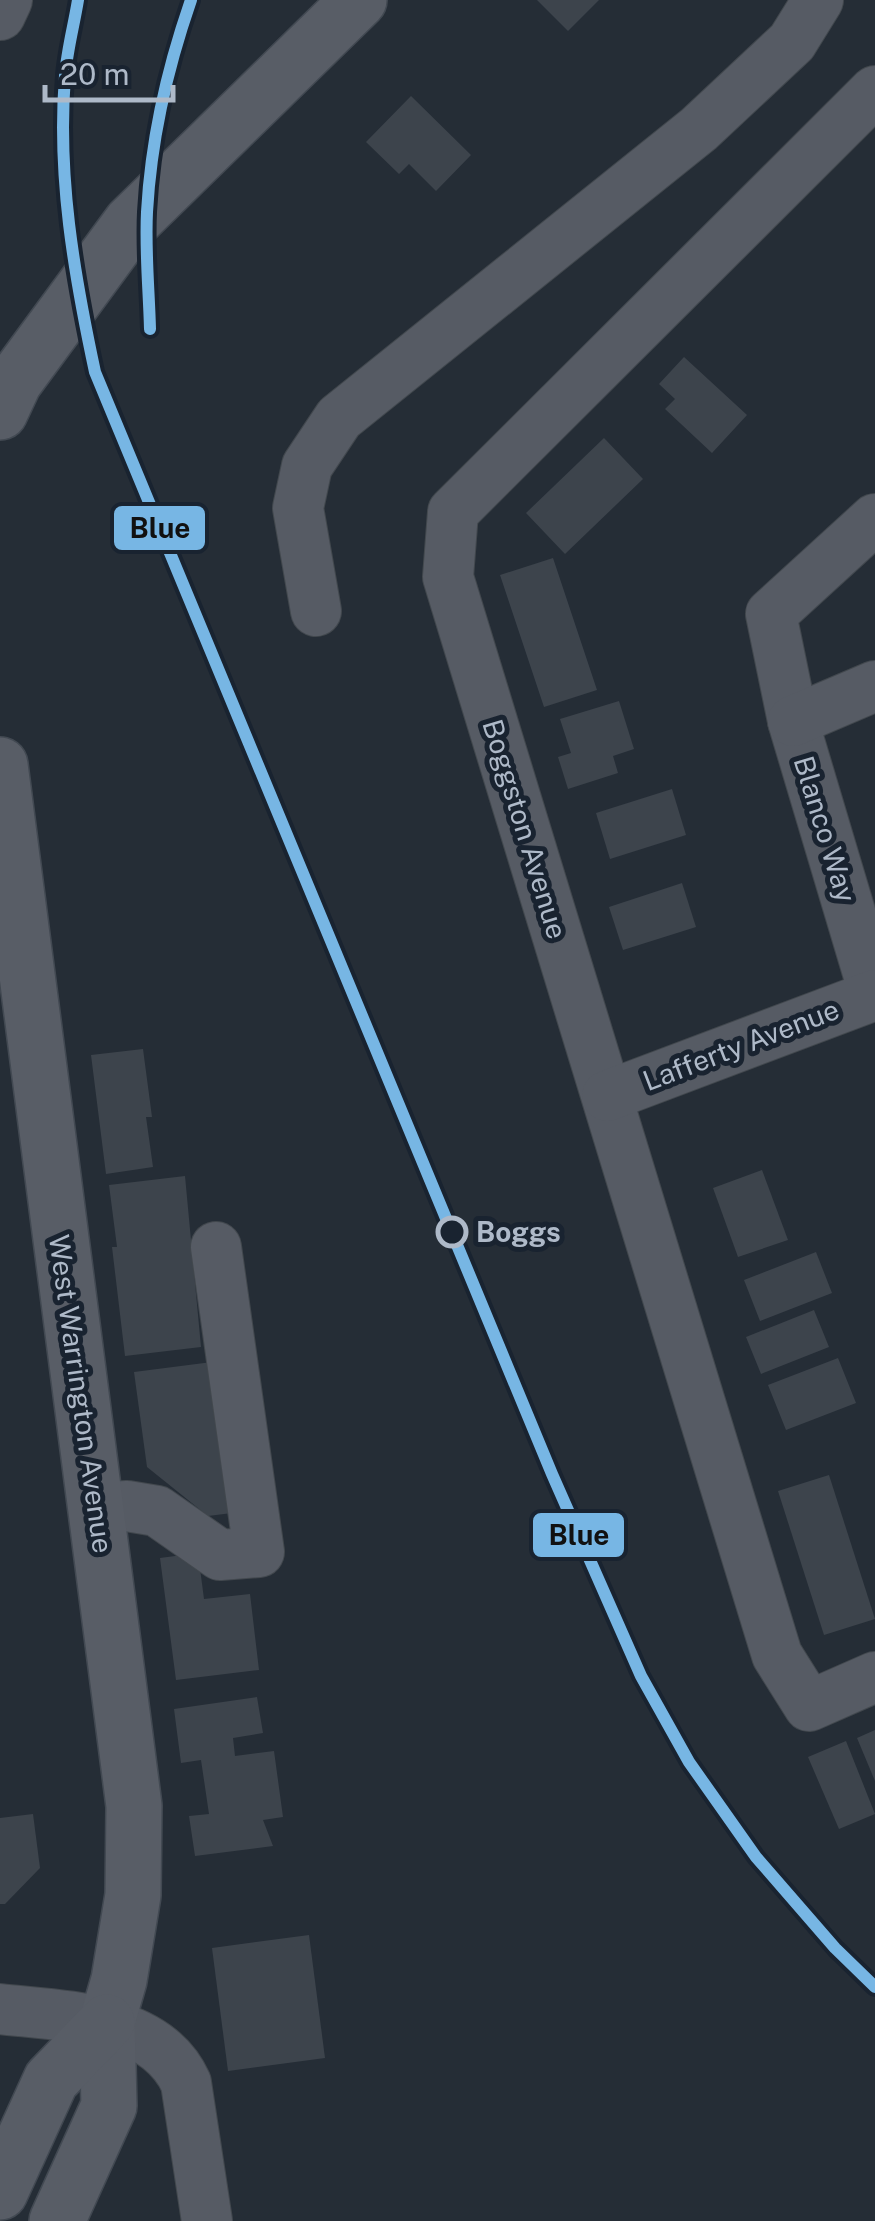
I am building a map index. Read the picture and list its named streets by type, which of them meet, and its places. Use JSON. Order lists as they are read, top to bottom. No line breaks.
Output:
{"streets":{"main road":["West Warrington Avenue"],"street":["Boggston Avenue","Blanco Way","Lafferty Avenue"]},"crossings":[["Boggston Avenue","Lafferty Avenue"],["Blanco Way","Lafferty Avenue"]],"places":["Boggs"],"lines":["transit line Blue"],"scale_bar":"20 m"}
